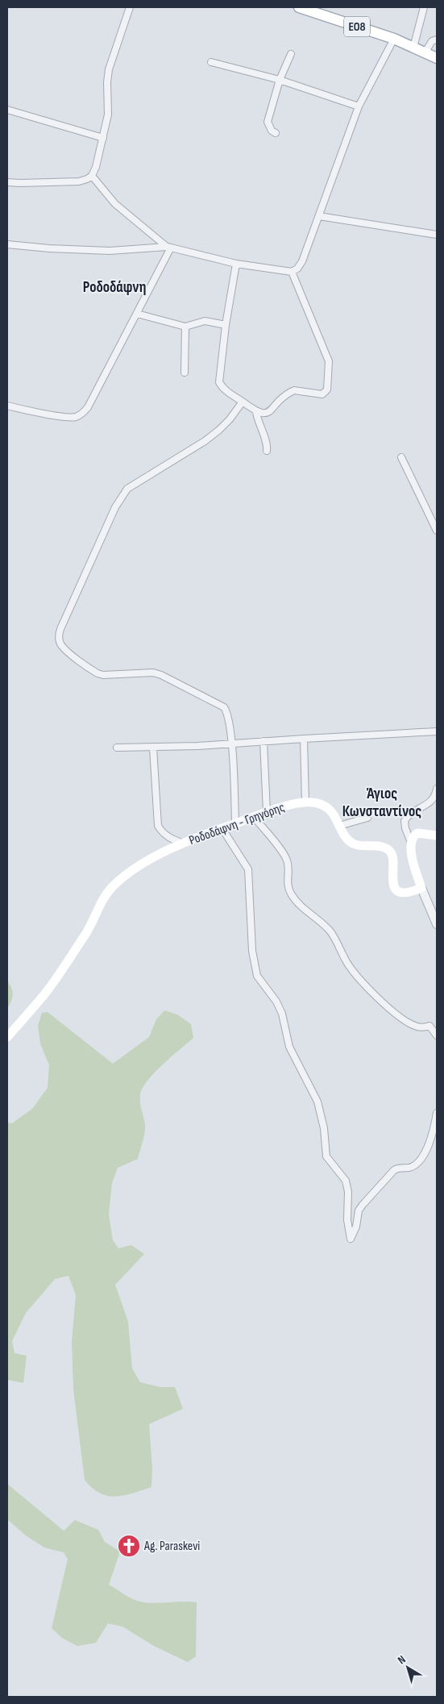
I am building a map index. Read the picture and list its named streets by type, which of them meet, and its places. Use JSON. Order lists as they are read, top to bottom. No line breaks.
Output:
{"streets":{"main road":["ΕΟ8","Ροδοδάφνη - Γρηγόρης"]},"districts":["Ροδοδάφνη","Άγιος Κωνσταντίνος"],"places":{"church":["Ag. Paraskevi"]},"north":"top left"}
